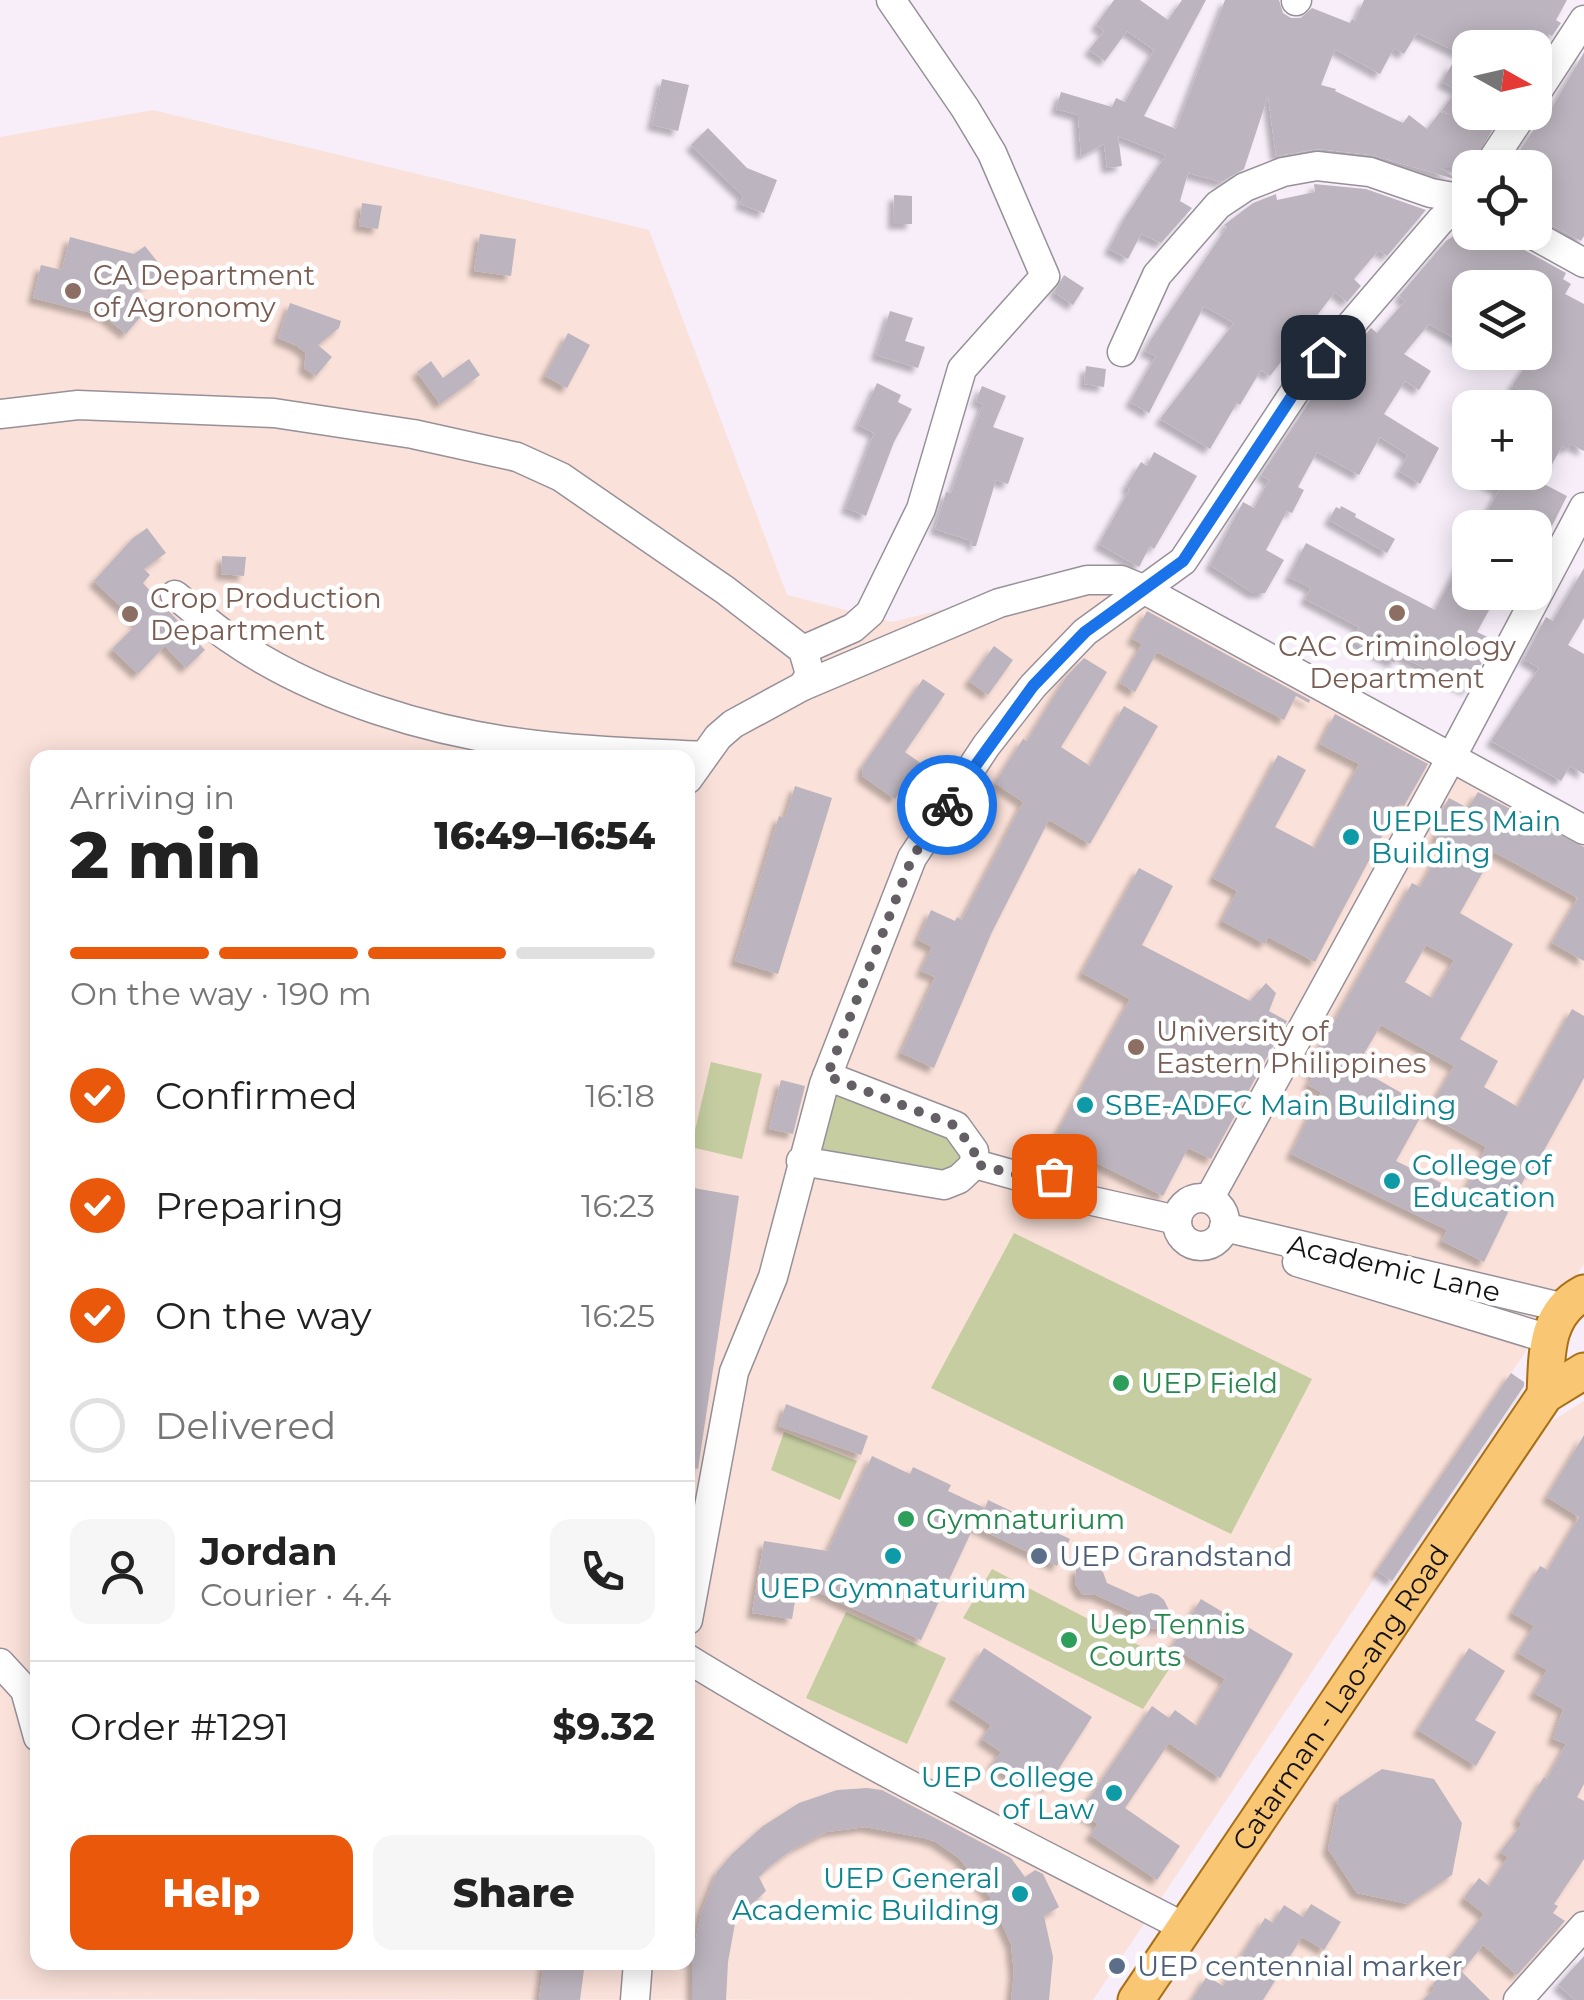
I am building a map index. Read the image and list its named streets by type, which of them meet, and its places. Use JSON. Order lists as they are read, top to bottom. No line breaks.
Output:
{"streets":{"main road":["Catarman - Lao-ang Road"],"street":["Academic Lane"]},"crossings":[["Academic Lane","Catarman - Lao-ang Road"]],"places":["CA Department of Agronomy","CAC Criminology Department","Crop Production Department","UEPLES Main Building","University of Eastern Philippines","SBE-ADFC Main Building","College of Education","UEP Field","Gymnaturium","UEP Gymnaturium","UEP Grandstand","Uep Tennis Courts","UEP College of Law","UEP General Academic Building","UEP centennial marker"],"north":"right","page":{"map_buttons":["+","−"],"heading":["2 min","Arriving in","16:49–16:54"],"panel":["Jordan","Courier · 4.4","Order #1291","$9.32"],"bar":"On the way · 190 m","list":[["Confirmed","16:18"],["Preparing","16:23"],["On the way","16:25"],"Delivered"],"buttons":["Help","Share"]}}
